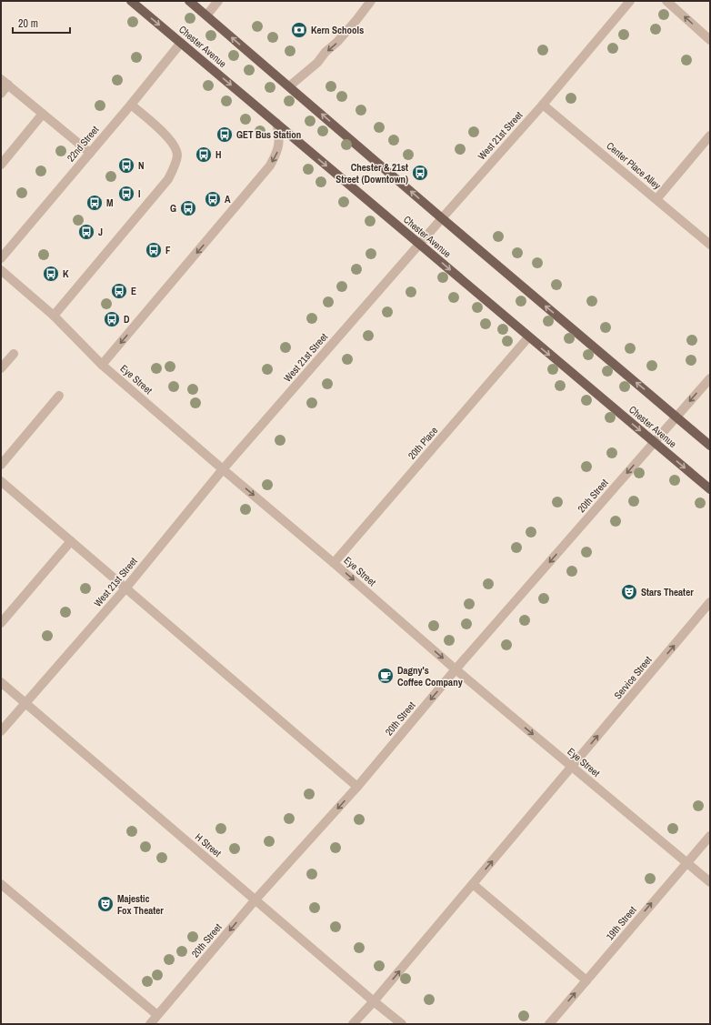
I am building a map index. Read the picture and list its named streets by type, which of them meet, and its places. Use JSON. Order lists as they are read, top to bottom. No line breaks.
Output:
{"streets":{"main road":["Chester Avenue"],"street":["West 21st Street","22nd Street","Center Place Alley","Eye Street","20th Place","20th Street","Service Street","H Street","19th Street"]},"crossings":[["Chester Avenue","West 21st Street"],["Chester Avenue","22nd Street"],["Chester Avenue","20th Place"],["Chester Avenue","20th Street"],["West 21st Street","Center Place Alley"],["West 21st Street","Eye Street"],["West 21st Street","H Street"],["Eye Street","20th Place"],["Eye Street","20th Street"],["Eye Street","Service Street"],["Eye Street","19th Street"],["20th Street","H Street"],["Service Street","H Street"]],"one_way":["Eye Street","20th Street","Service Street","19th Street"],"places":{"bank":["Kern Schools"],"bus stop":["GET Bus Station","H","N","Chester & 21st Street (Downtown)","I","A","M","G","J","F","K","E","D"],"theatre":["Stars Theater","Majestic Fox Theater"],"cafe":["Dagny's Coffee Company"]},"scale_bar":"20 m"}
